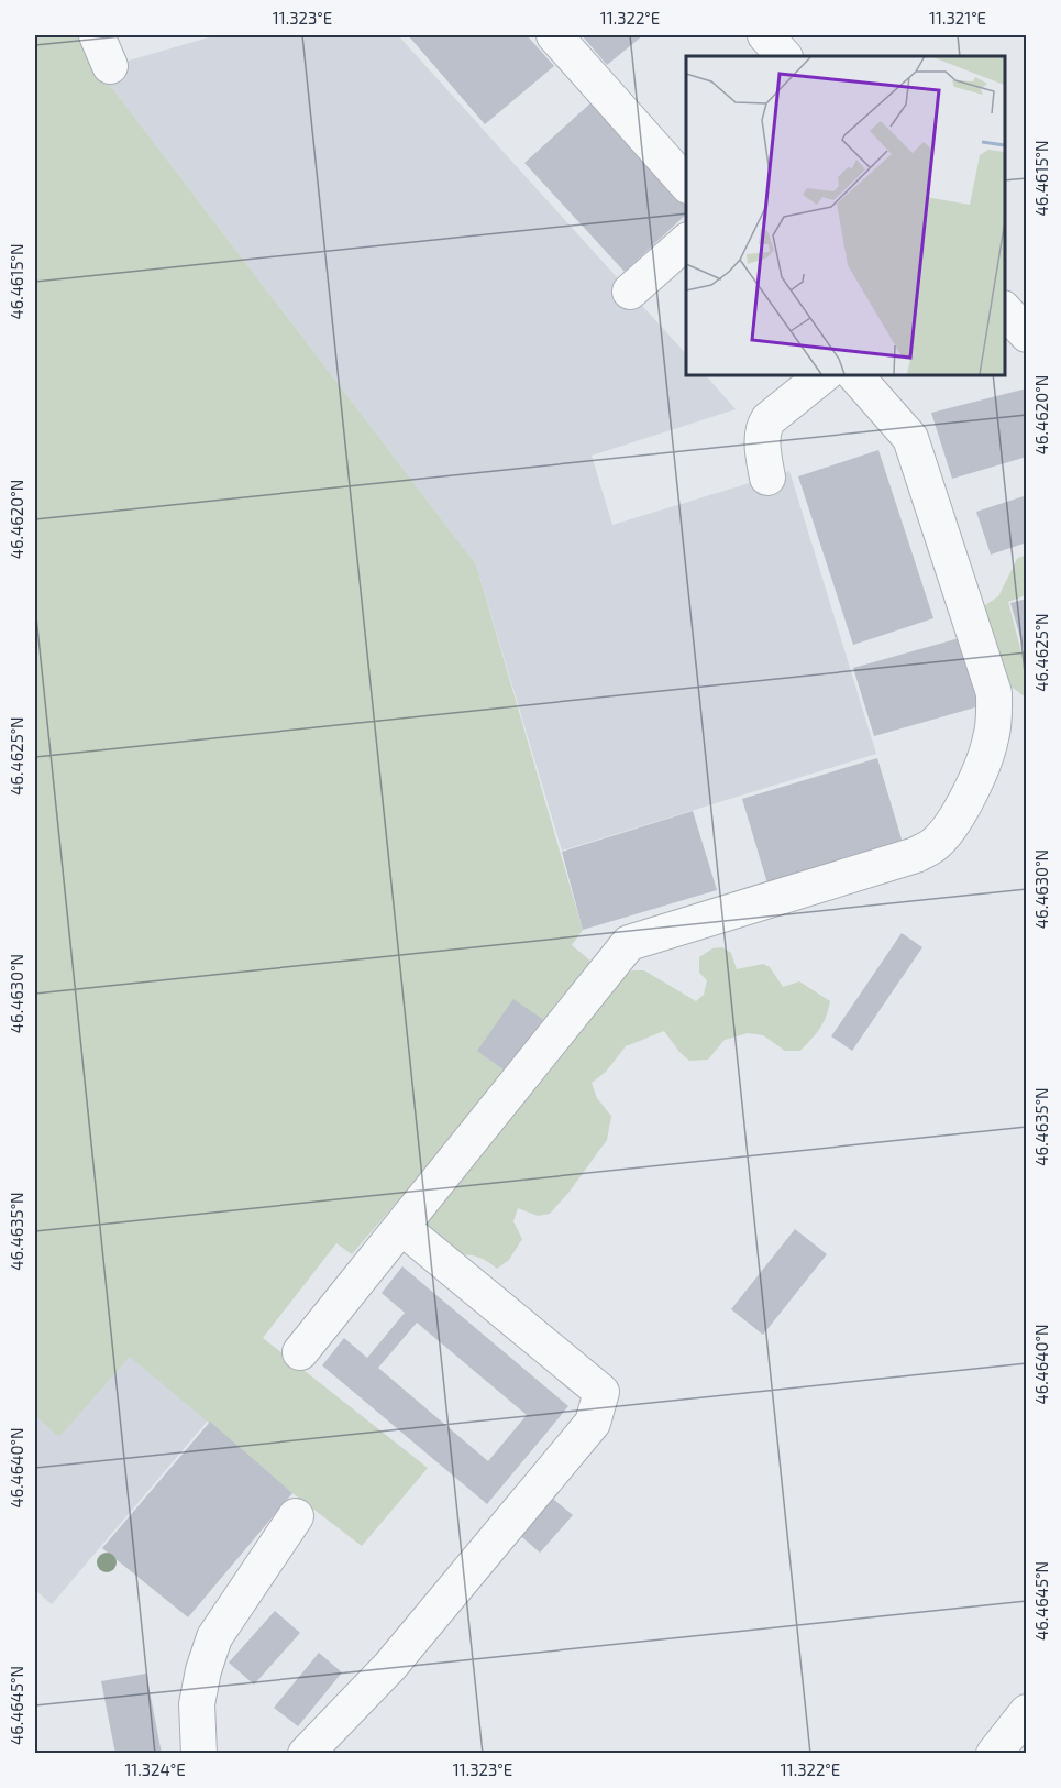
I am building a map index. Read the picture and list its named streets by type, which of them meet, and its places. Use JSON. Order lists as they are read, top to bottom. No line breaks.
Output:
{"coordinates":["11.323°E","11.322°E","11.321°E","46.4615°N","46.4620°N","46.4625°N","46.4630°N","46.4635°N","46.4640°N","46.4645°N","11.324°E"]}
